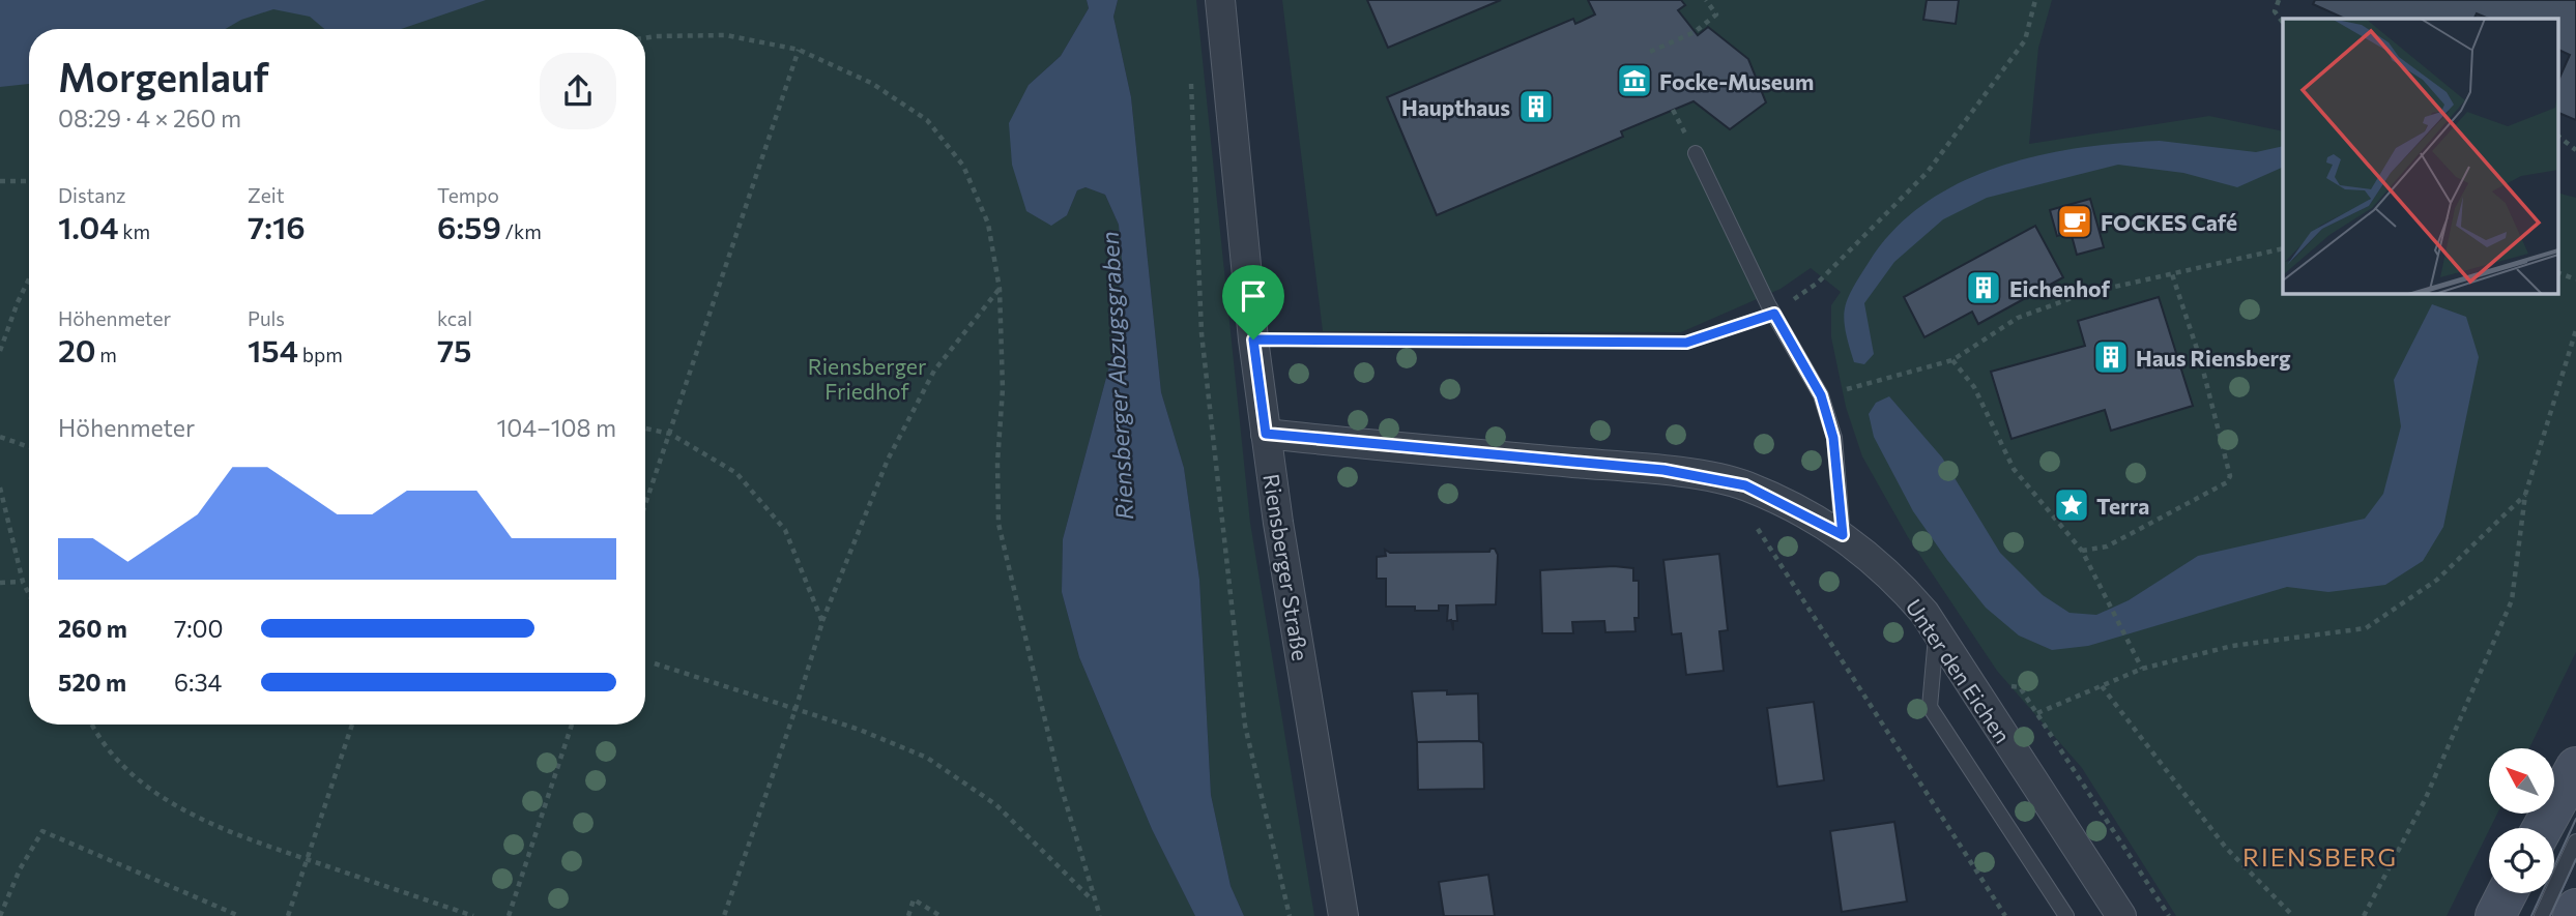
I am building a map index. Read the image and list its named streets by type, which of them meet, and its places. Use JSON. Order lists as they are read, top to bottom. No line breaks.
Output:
{"streets":{"street":["Riensberger Straße","Unter den Eichen"]},"crossings":[["Riensberger Straße","Unter den Eichen"]],"districts":["RIENSBERG"],"water":["Riensberger Abzugsgraben"],"parks":["Riensberger Friedhof"],"places":{"museum":["Focke-Museum"],"building":["Haupthaus","Eichenhof","Haus Riensberg"],"cafe":["FOCKES Café"],"place":["Terra"]},"north":"top left","page":{"heading":["Morgenlauf","08:29 · 4 × 260 m"],"stats":[["Distanz","1.04 km"],["Zeit","7:16"],["Tempo","6:59 /km"],["Höhenmeter","20 m"],["Puls","154 bpm"],["kcal","75"]],"chart":["Höhenmeter","104–108 m"],"list":[{"name":"260 m","note":"7:00"},{"name":"520 m","note":"6:34"}]}}
